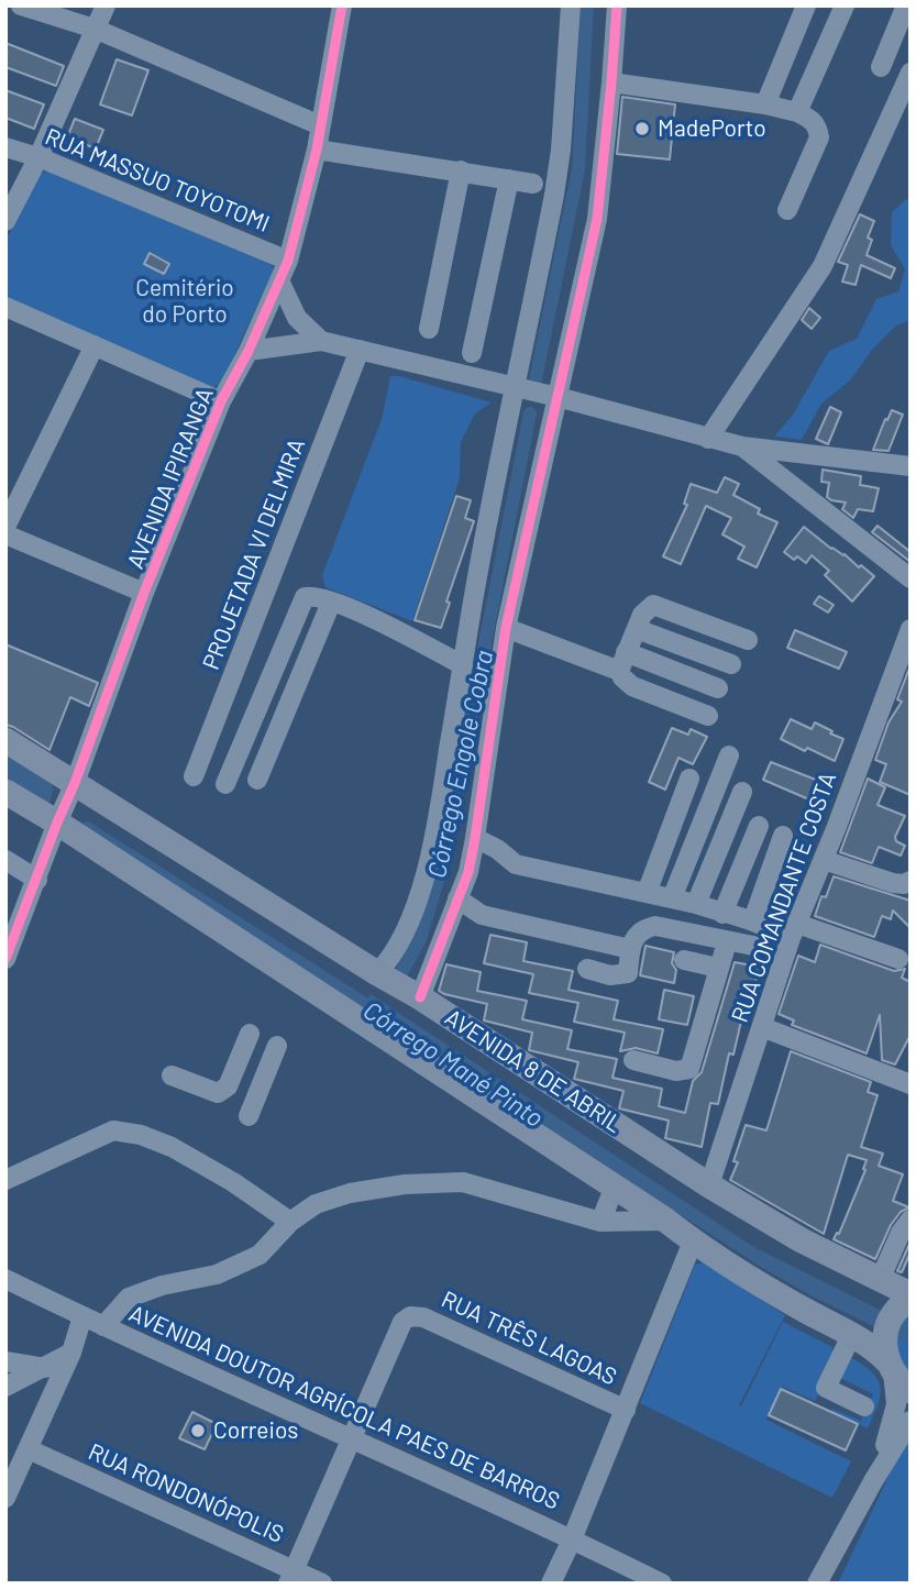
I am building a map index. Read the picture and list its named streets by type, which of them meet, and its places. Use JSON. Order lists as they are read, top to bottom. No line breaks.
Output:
{"streets":{"main road":["AVENIDA 8 DE ABRIL"],"street":["RUA MASSUO TOYOTOMI","AVENIDA IPIRANGA","PROJETADA VI DELMIRA","RUA COMANDANTE COSTA","RUA TRÊS LAGOAS","AVENIDA DOUTOR AGRÍCOLA PAES DE BARROS","RUA RONDONÓPOLIS"]},"crossings":[["RUA MASSUO TOYOTOMI","AVENIDA IPIRANGA"],["AVENIDA IPIRANGA","AVENIDA 8 DE ABRIL"],["RUA COMANDANTE COSTA","AVENIDA 8 DE ABRIL"],["RUA TRÊS LAGOAS","AVENIDA DOUTOR AGRÍCOLA PAES DE BARROS"]],"water":["Córrego Engole Cobra","Córrego Mané Pinto"],"parks":["Cemitério do Porto"],"places":["MadePorto","Correios"]}
